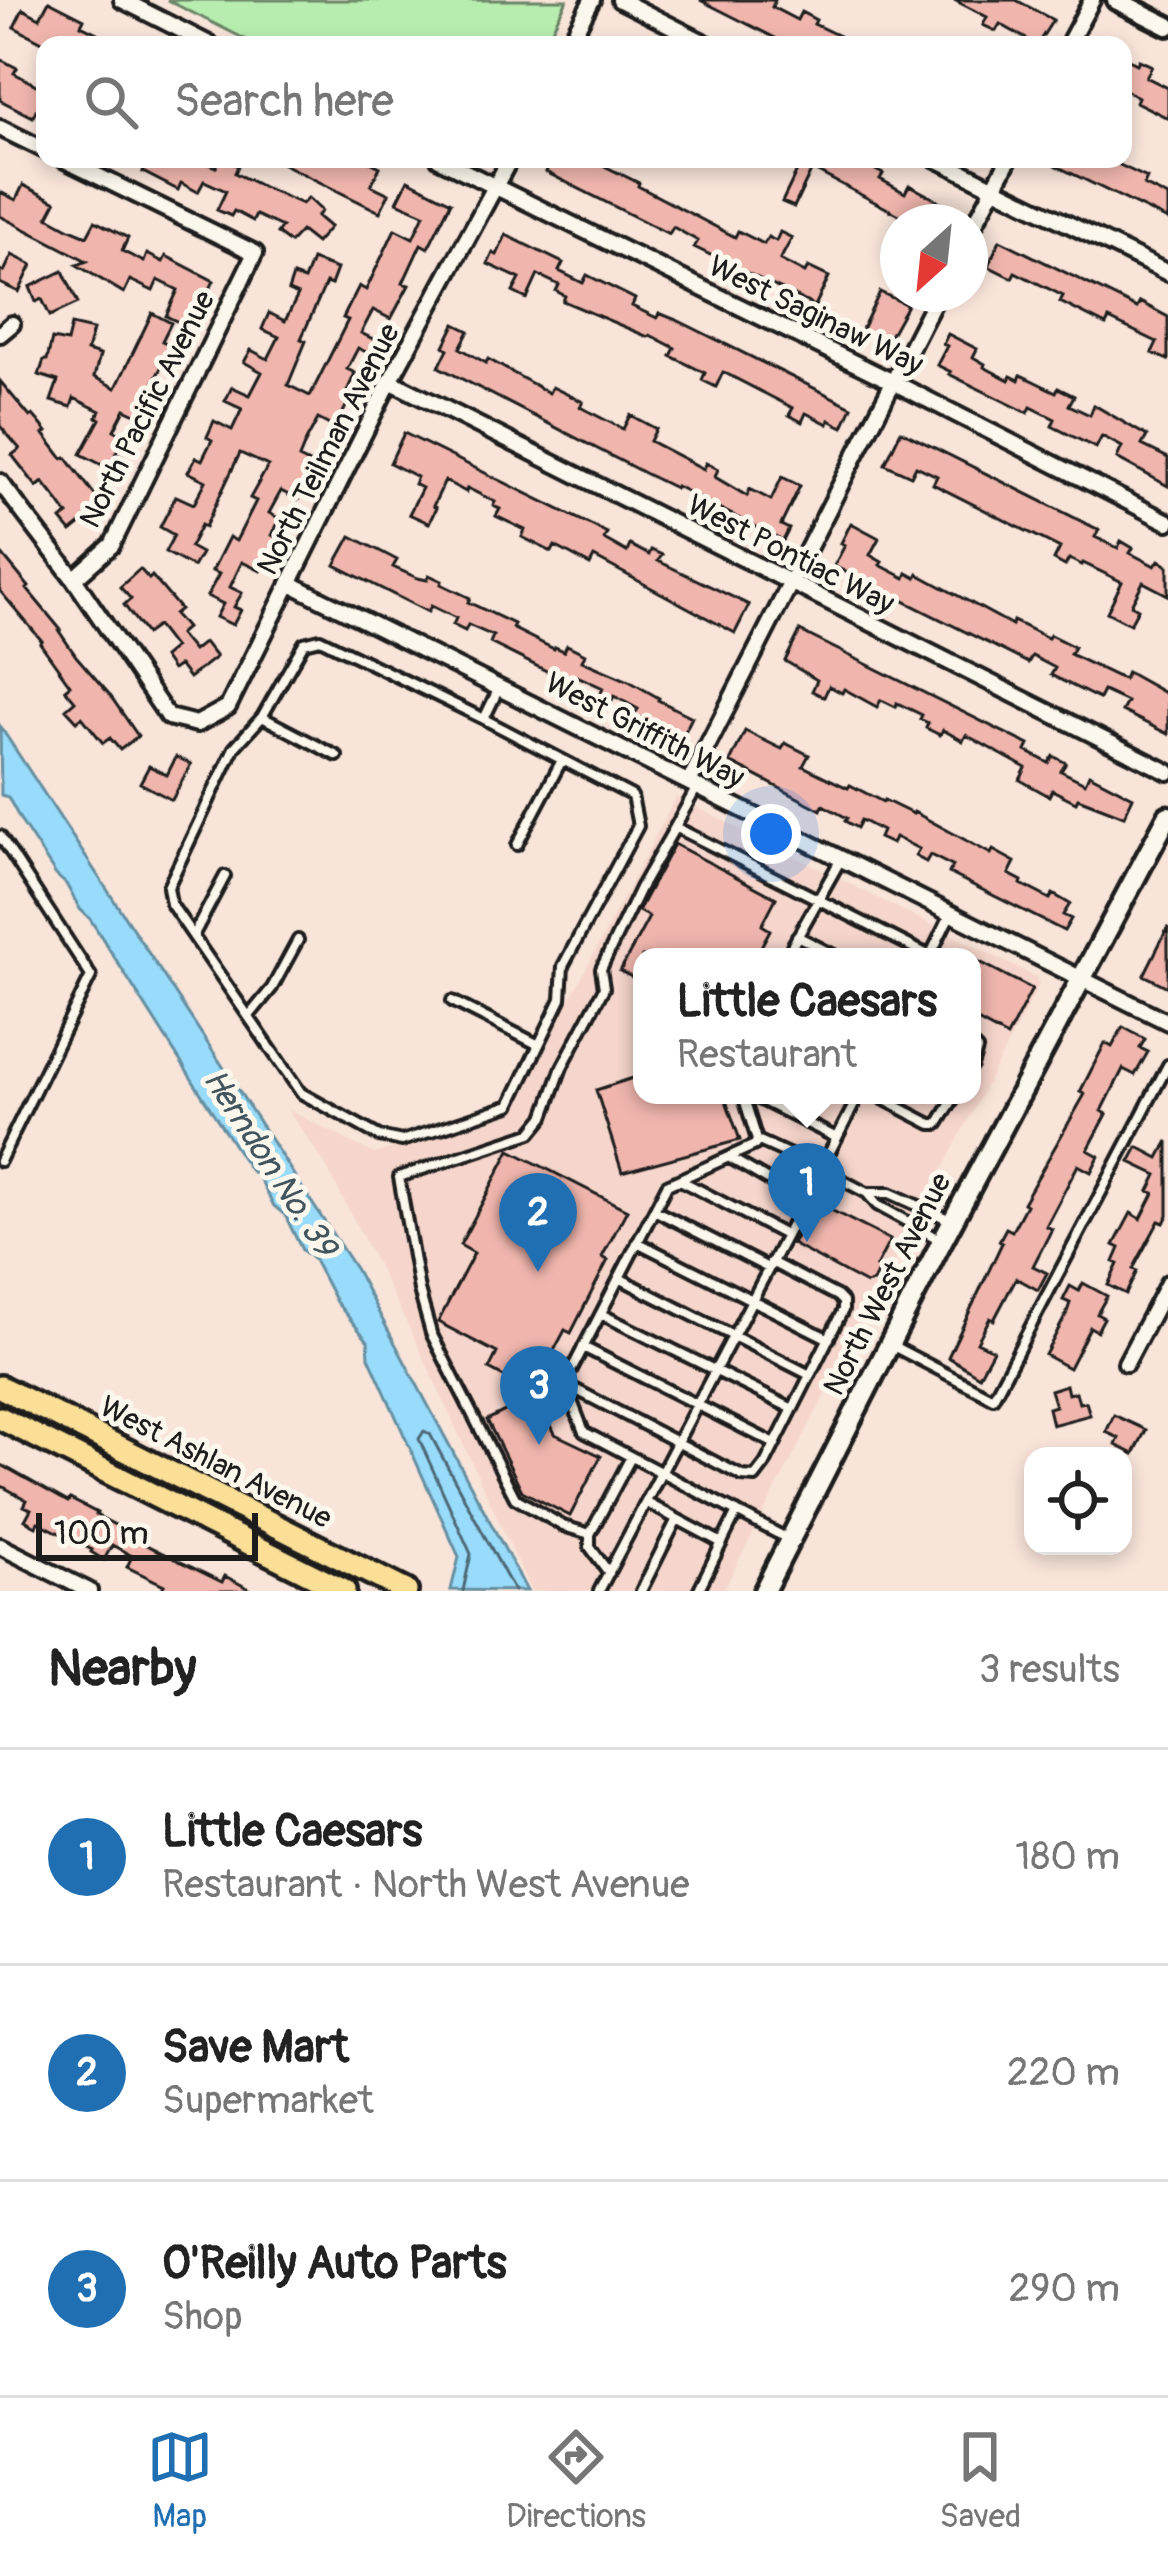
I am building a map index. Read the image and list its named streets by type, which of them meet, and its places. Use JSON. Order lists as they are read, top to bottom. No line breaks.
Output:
{"streets":{"main road":["North West Avenue","West Ashlan Avenue"],"street":["West Saginaw Way","North Pacific Avenue","North Teilman Avenue","West Pontiac Way","West Griffith Way"]},"crossings":[["West Saginaw Way","North Teilman Avenue"],["North Pacific Avenue","North Teilman Avenue"],["North Teilman Avenue","West Pontiac Way"],["North Teilman Avenue","West Griffith Way"],["West Griffith Way","North West Avenue"]],"water":["Herndon No. 39"],"scale_bar":"100 m","north":"bottom left","page":{"search":"Search here","popup":["Little Caesars","Restaurant"],"pins":["1","2","3"],"scale":"100 m","heading":["Nearby","3 results"],"list":[{"mark":"1","name":"Little Caesars","note":"Restaurant · North West Avenue","value":"180 m"},{"mark":"2","name":"Save Mart","note":"Supermarket","value":"220 m"},{"mark":"3","name":"O'Reilly Auto Parts","note":"Shop","value":"290 m"}],"nav":["Map","Directions","Saved"]}}
